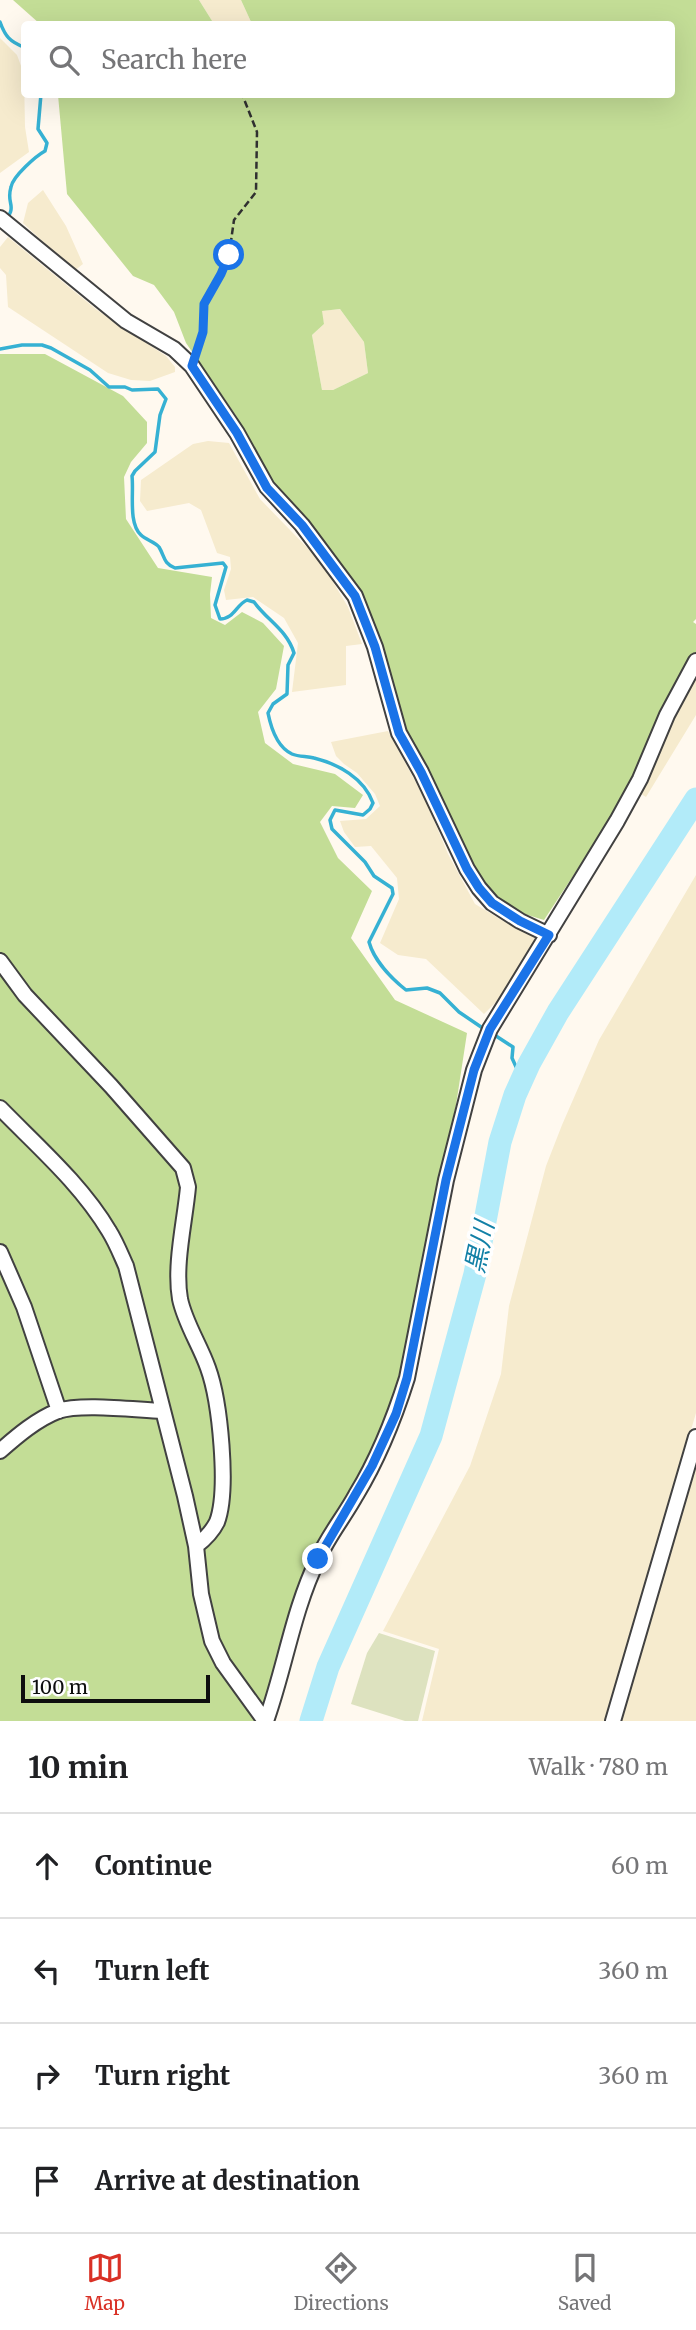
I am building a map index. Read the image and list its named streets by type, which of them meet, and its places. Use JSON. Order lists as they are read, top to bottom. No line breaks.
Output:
{"water":["黒川"],"scale_bar":"100 m","page":{"search":"Search here","scale":"100 m","heading":["10 min","Walk · 780 m"],"list":[["Continue","60 m"],["Turn left","360 m"],["Turn right","360 m"],"Arrive at destination"],"nav":["Map","Directions","Saved"]}}
